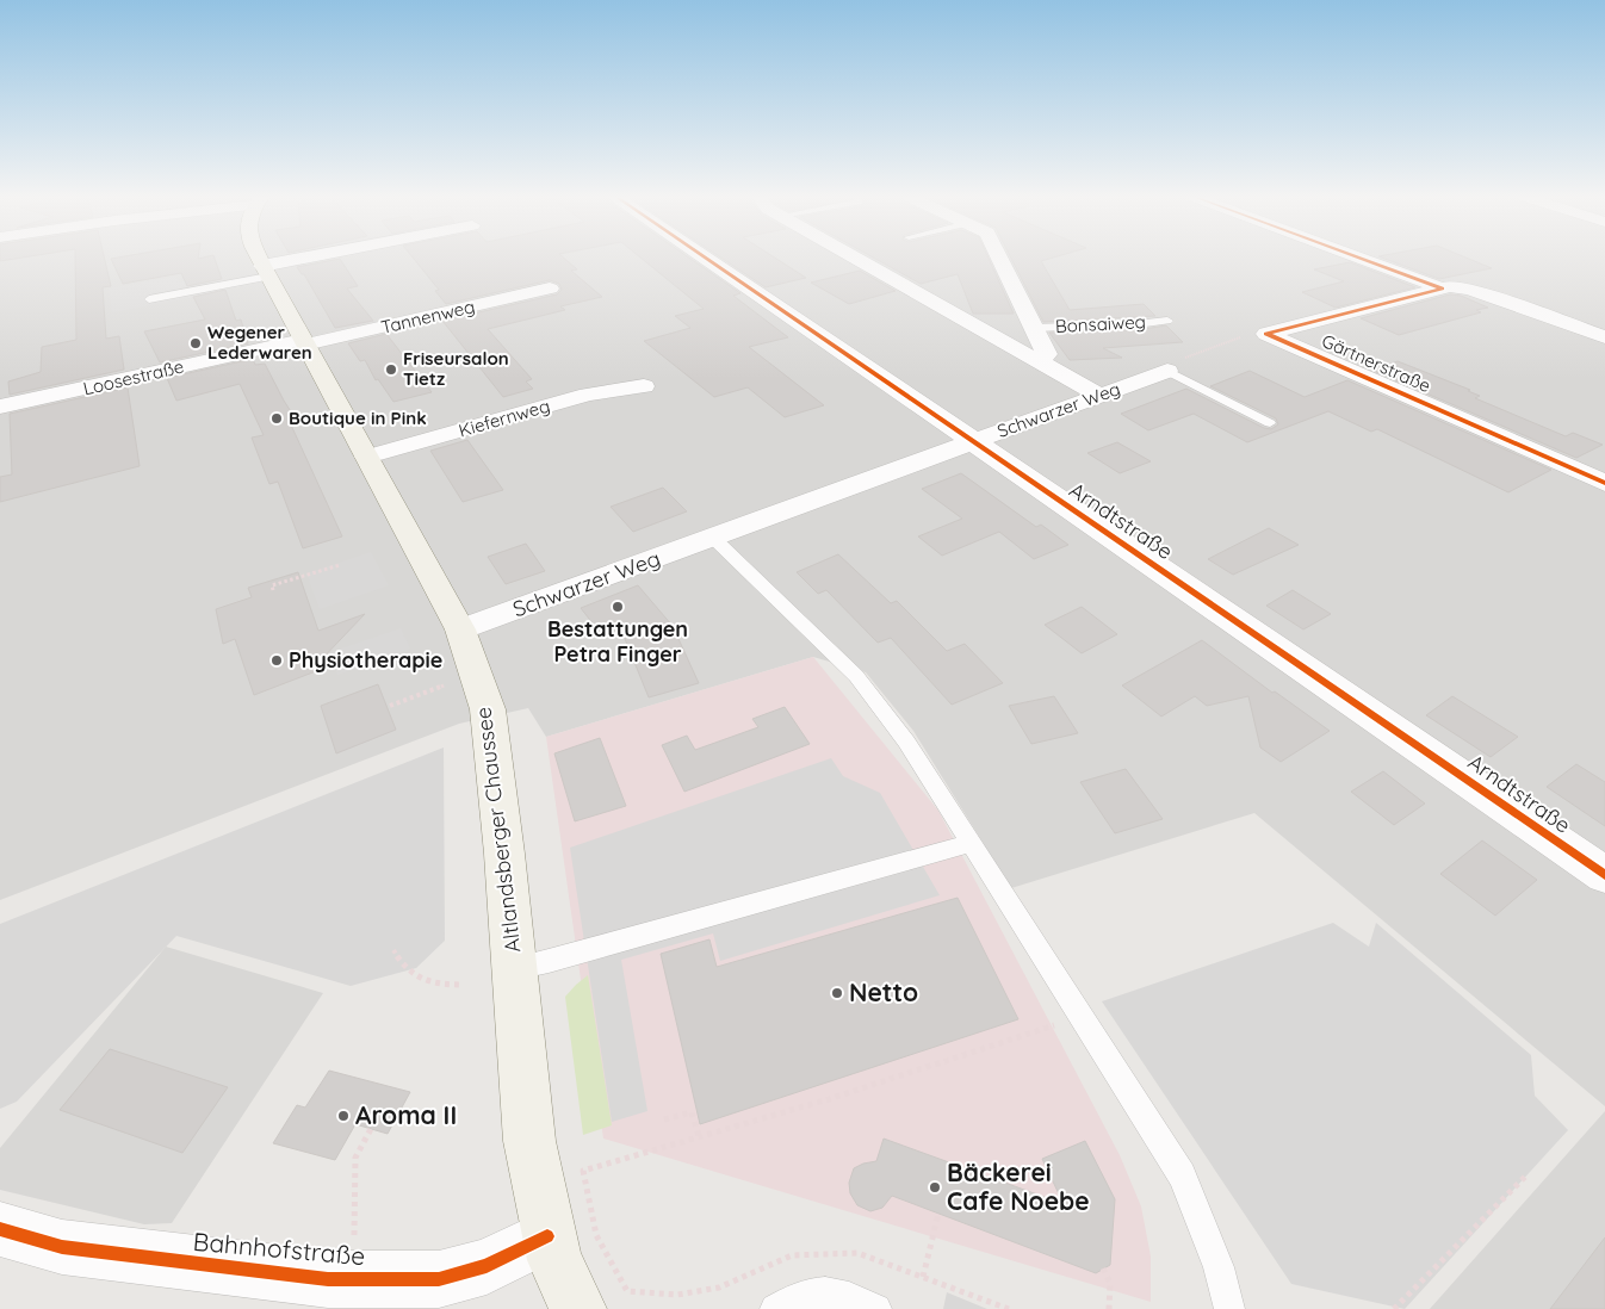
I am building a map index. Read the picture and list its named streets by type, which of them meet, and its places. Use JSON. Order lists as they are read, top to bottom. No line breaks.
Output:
{"streets":{"main road":["Altlandsberger Chaussee"],"street":["Tannenweg","Bonsaiweg","Gärtnerstraße","Loosestraße","Schwarzer Weg","Kiefernweg","Arndtstraße","Bahnhofstraße"]},"crossings":[["Tannenweg","Loosestraße"],["Tannenweg","Altlandsberger Chaussee"],["Bonsaiweg","Schwarzer Weg"],["Loosestraße","Altlandsberger Chaussee"],["Schwarzer Weg","Arndtstraße"],["Schwarzer Weg","Altlandsberger Chaussee"],["Kiefernweg","Altlandsberger Chaussee"],["Altlandsberger Chaussee","Bahnhofstraße"]],"places":["Wegener Lederwaren","Friseursalon Tietz","Boutique in Pink","Bestattungen Petra Finger","Physiotherapie","Netto","Aroma II","Bäckerei Cafe Noebe"]}
